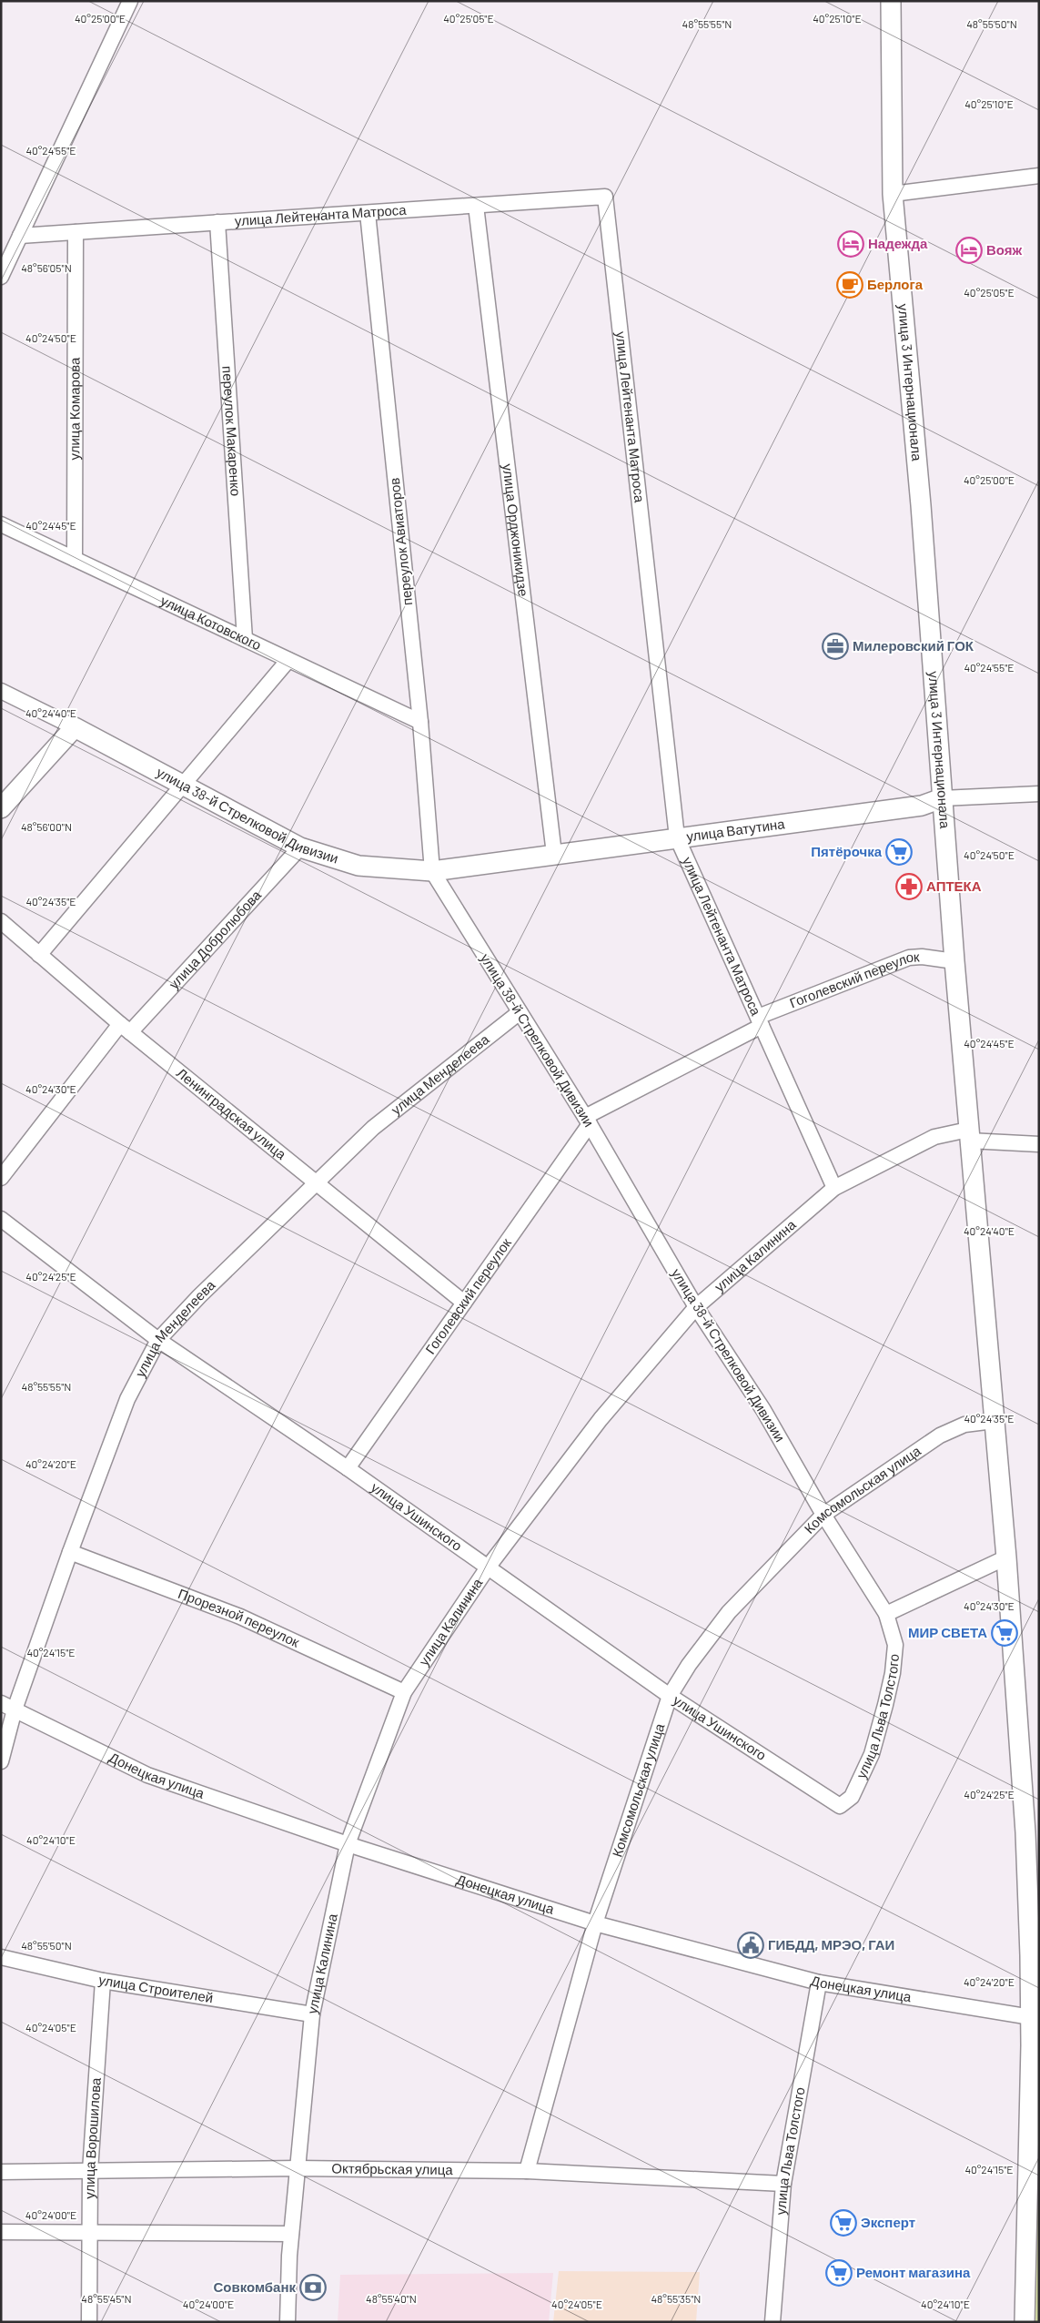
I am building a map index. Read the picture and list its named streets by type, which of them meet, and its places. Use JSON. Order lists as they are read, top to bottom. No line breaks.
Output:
{"streets":{"main road":["улица 3 Интернационала","улица 38-й Стрелковой Дивизии","улица Ватутина"],"street":["улица Лейтенанта Матроса","улица Комарова","переулок Макаренко","улица Орджоникидзе","переулок Авиаторов","улица Котовского","улица Добролюбова","Гоголевский переулок","улица Менделеева","Ленинградская улица","улица Калинина","Комсомольская улица","улица Ушинского","Прорезной переулок","улица Льва Толстого","Донецкая улица","улица Строителей","улица Ворошилова","Октябрьская улица"]},"crossings":[["улица Лейтенанта Матроса","улица Комарова"],["улица Лейтенанта Матроса","переулок Макаренко"],["улица Лейтенанта Матроса","улица Орджоникидзе"],["улица Лейтенанта Матроса","переулок Авиаторов"],["улица Лейтенанта Матроса","улица Ватутина"],["улица Лейтенанта Матроса","Гоголевский переулок"],["улица Лейтенанта Матроса","улица Калинина"],["улица 3 Интернационала","улица Ватутина"],["улица 3 Интернационала","Гоголевский переулок"],["улица 3 Интернационала","улица Калинина"],["улица 3 Интернационала","Комсомольская улица"],["улица 3 Интернационала","Донецкая улица"],["улица Комарова","улица Котовского"],["переулок Макаренко","улица Котовского"],["улица Орджоникидзе","улица Ватутина"],["переулок Авиаторов","улица Котовского"],["переулок Авиаторов","улица 38-й Стрелковой Дивизии"],["переулок Авиаторов","улица Ватутина"],["улица 38-й Стрелковой Дивизии","улица Ватутина"],["улица 38-й Стрелковой Дивизии","улица Добролюбова"],["улица 38-й Стрелковой Дивизии","Гоголевский переулок"],["улица 38-й Стрелковой Дивизии","улица Менделеева"],["улица 38-й Стрелковой Дивизии","улица Калинина"],["улица 38-й Стрелковой Дивизии","Комсомольская улица"],["улица 38-й Стрелковой Дивизии","улица Льва Толстого"],["улица Добролюбова","Ленинградская улица"],["Гоголевский переулок","Ленинградская улица"],["Гоголевский переулок","улица Ушинского"],["улица Менделеева","Ленинградская улица"],["улица Менделеева","улица Ушинского"],["улица Менделеева","Прорезной переулок"],["улица Менделеева","Донецкая улица"],["улица Калинина","улица Ушинского"],["улица Калинина","Прорезной переулок"],["улица Калинина","Донецкая улица"],["улица Калинина","улица Строителей"],["улица Калинина","Октябрьская улица"],["Комсомольская улица","улица Ушинского"],["Комсомольская улица","Донецкая улица"],["Комсомольская улица","Октябрьская улица"],["улица Ушинского","улица Льва Толстого"],["улица Льва Толстого","Донецкая улица"],["улица Льва Толстого","Октябрьская улица"],["улица Строителей","улица Ворошилова"],["улица Ворошилова","Октябрьская улица"]],"places":{"hotel":["Надежда","Вояж"],"cafe":["Берлога"],"office":["Милеровский ГОК"],"supermarket":["Пятёрочка","МИР СВЕТА","Эксперт","Ремонт магазина"],"pharmacy":["АПТЕКА"],"public building":["ГИБДД, МРЭО, ГАИ"],"bank":["Совкомбанк"]},"coordinates":["40°25'00\"E","40°25'05\"E","40°25'10\"E","48°55'55\"N","48°55'50\"N","40°24'55\"E","48°56'05\"N","40°24'50\"E","40°24'45\"E","40°24'40\"E","48°56'00\"N","40°24'35\"E","40°24'30\"E","40°24'25\"E","40°24'20\"E","40°24'15\"E","40°24'10\"E","40°24'05\"E","40°24'00\"E","48°55'45\"N","48°55'40\"N","48°55'35\"N"]}
